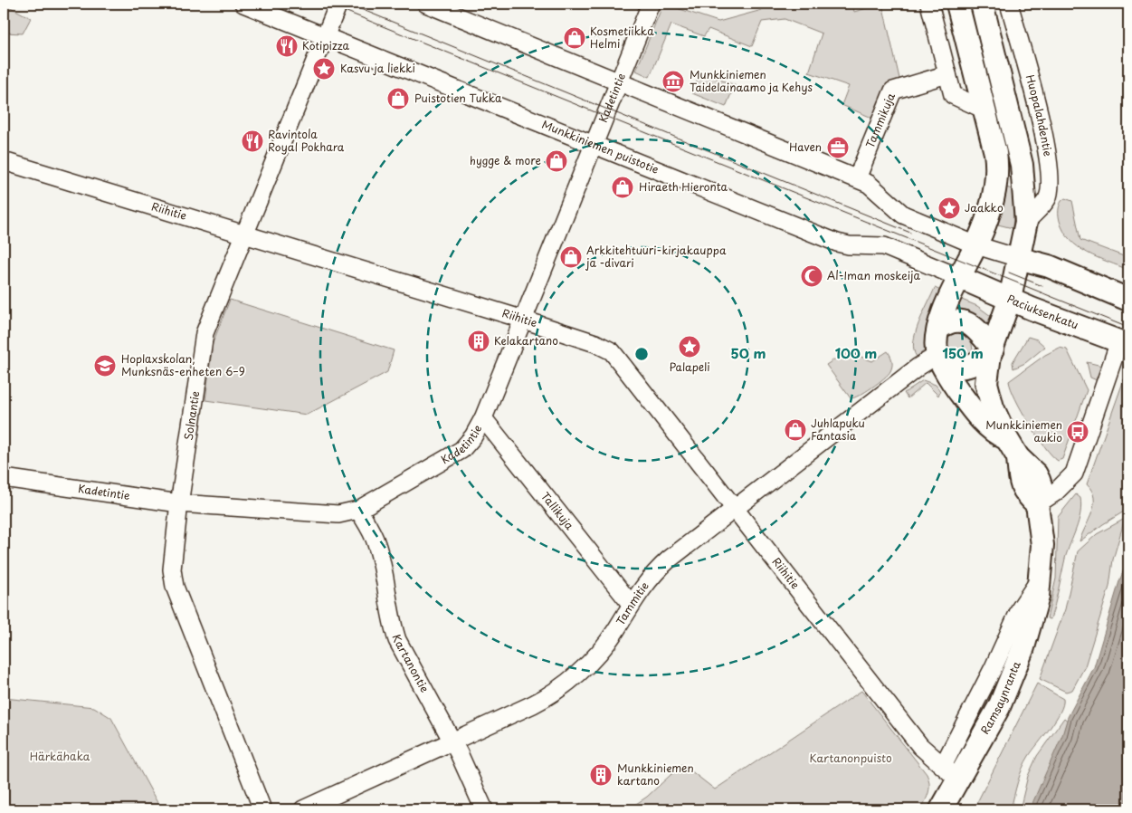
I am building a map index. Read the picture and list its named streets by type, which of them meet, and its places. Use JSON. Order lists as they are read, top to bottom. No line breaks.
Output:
{"streets":{"main road":["Huopalahdentie","Paciuksenkatu","Ramsaynranta"],"street":["Kadetintie","Tammikuja","Munkkiniemen puistotie","Riihitie","Solnantie","Tallikuja","Tammitie","Kartanontie"]},"crossings":[["Kadetintie","Munkkiniemen puistotie"],["Kadetintie","Riihitie"],["Kadetintie","Solnantie"],["Kadetintie","Tallikuja"],["Kadetintie","Kartanontie"],["Huopalahdentie","Paciuksenkatu"],["Huopalahdentie","Ramsaynranta"],["Munkkiniemen puistotie","Paciuksenkatu"],["Munkkiniemen puistotie","Solnantie"],["Munkkiniemen puistotie","Ramsaynranta"],["Riihitie","Solnantie"],["Riihitie","Tammitie"],["Riihitie","Ramsaynranta"],["Paciuksenkatu","Ramsaynranta"],["Tallikuja","Tammitie"],["Tammitie","Kartanontie"],["Tammitie","Ramsaynranta"]],"parks":["Härkähaka","Kartanonpuisto"],"places":{"shop":["Kosmetiikka Helmi","Puistotien Tukka","hygge & more","Hiraeth Hieronta","Arkkitehtuuri-kirjakauppa ja -divari","Juhlapuku Fantasia"],"restaurant":["Kotipizza","Ravintola Royal Pokhara"],"place":["Kasvu ja liekki","Jaakko","Palapeli"],"museum":["Munkkiniemen Taidelainaamo ja Kehys"],"office":["Haven"],"mosque":["Al-Iman moskeija"],"building":["Kelakartano","Munkkiniemen kartano"],"school or university":["Hoplaxskolan, Munksnäs-enheten 6–9"],"bus stop":["Munkkiniemen aukio"]},"rings":["50 m","100 m","150 m"]}
